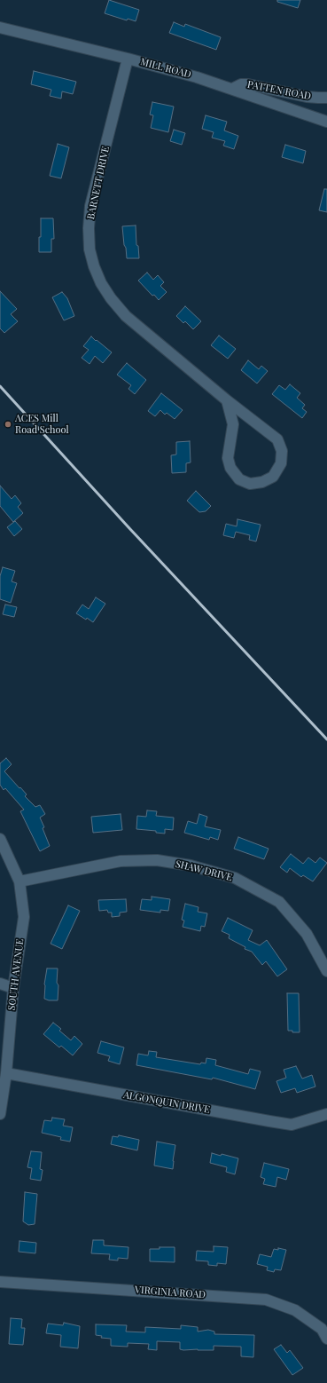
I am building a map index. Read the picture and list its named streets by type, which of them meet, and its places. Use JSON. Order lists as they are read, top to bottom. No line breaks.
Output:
{"streets":{"street":["MILL ROAD","PATTEN ROAD","BARNETT DRIVE","SHAW DRIVE","SOUTH AVENUE","ALGONQUIN DRIVE","VIRGINIA ROAD"]},"crossings":[["MILL ROAD","PATTEN ROAD"],["MILL ROAD","BARNETT DRIVE"],["SHAW DRIVE","SOUTH AVENUE"],["SOUTH AVENUE","ALGONQUIN DRIVE"]],"places":["ACES Mill Road School"]}
